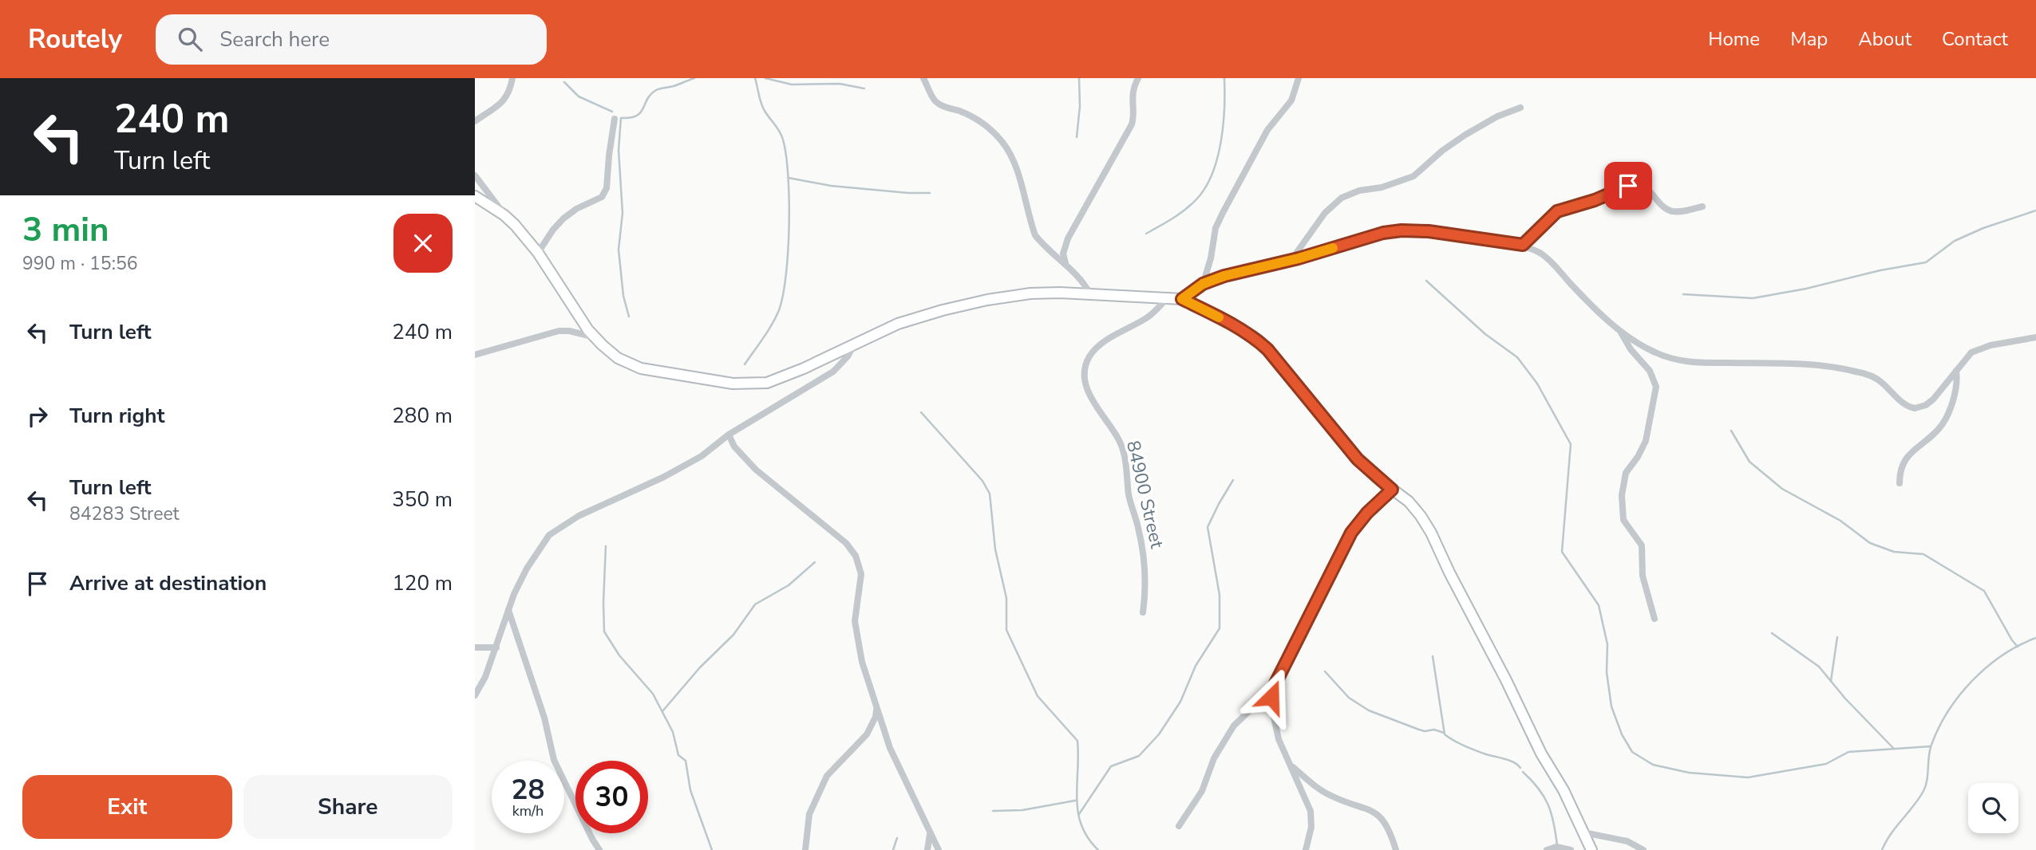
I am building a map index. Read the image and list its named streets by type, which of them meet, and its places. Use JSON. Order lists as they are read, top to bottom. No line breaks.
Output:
{"streets":{"street":["84900 Street"]},"page":{"header":"Routely","search":"Search here","nav":["Home","Map","About","Contact"],"turn":["240 m","Turn left"],"heading":["3 min","990 m · 15:56"],"list":[{"name":"Turn left","value":"240 m"},{"name":"Turn right","value":"280 m"},{"name":"Turn left","note":"84283 Street","value":"350 m"},{"name":"Arrive at destination","value":"120 m"}],"speed":"28 km/h","limit":"30","buttons":["Exit","Share"]}}
